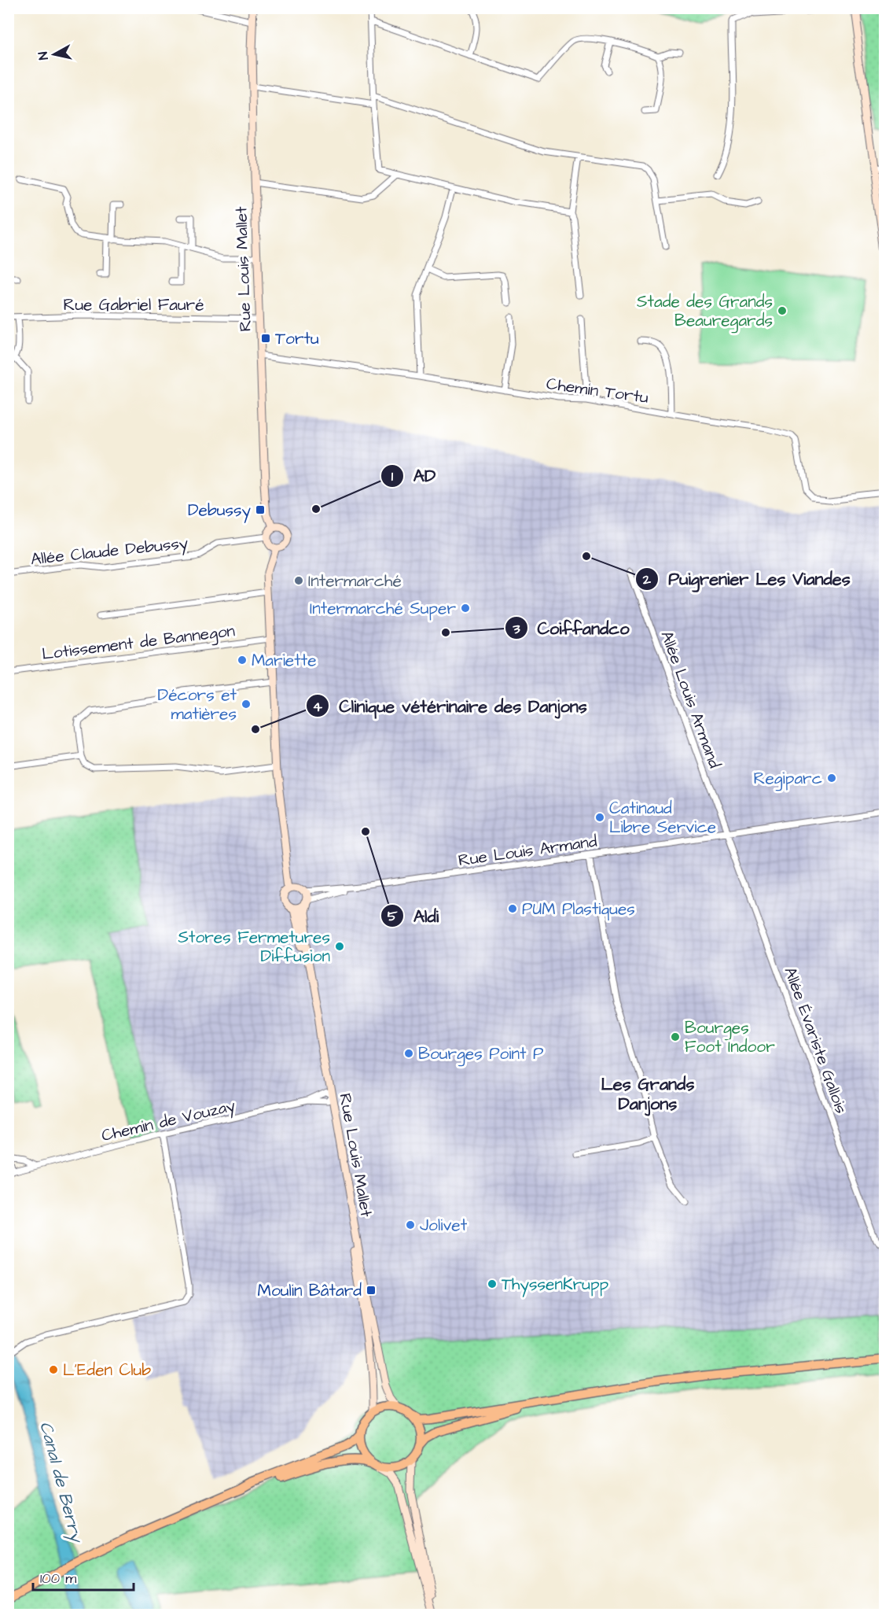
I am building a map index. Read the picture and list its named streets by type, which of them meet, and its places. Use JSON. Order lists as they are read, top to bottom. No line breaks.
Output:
{"streets":{"main road":["Rue Louis Mallet"],"street":["Rue Gabriel Fauré","Chemin Tortu","Allée Claude Debussy","Lotissement de Bannegon","Allée Louis Armand","Rue Louis Armand","Allée Évariste Gallois","Chemin de Vouzay"]},"crossings":[["Rue Louis Mallet","Rue Gabriel Fauré"],["Rue Louis Mallet","Chemin Tortu"],["Rue Louis Mallet","Allée Claude Debussy"],["Rue Louis Mallet","Lotissement de Bannegon"],["Rue Louis Mallet","Rue Louis Armand"],["Rue Louis Mallet","Chemin de Vouzay"],["Allée Louis Armand","Rue Louis Armand"],["Allée Louis Armand","Allée Évariste Gallois"],["Rue Louis Armand","Allée Évariste Gallois"]],"districts":["Les Grands Danjons"],"water":["Canal de Berry"],"places":{"other":["Stade des Grands Beauregards","AD","Puigrenier Les Viandes","Intermarché","Intermarché Super","Coiffandco","Mariette","Décors et matières","Clinique vétérinaire des Danjons","Regiparc","Catinaud Libre Service","Aldi","PUM Plastiques","Stores Fermetures Diffusion","Bourges Foot Indoor","Bourges Point P","Jolivet","ThyssenKrupp","L'Eden Club"],"transit":["Tortu","Debussy","Moulin Bâtard"]},"scale_bar":"100 m","north":"left"}
